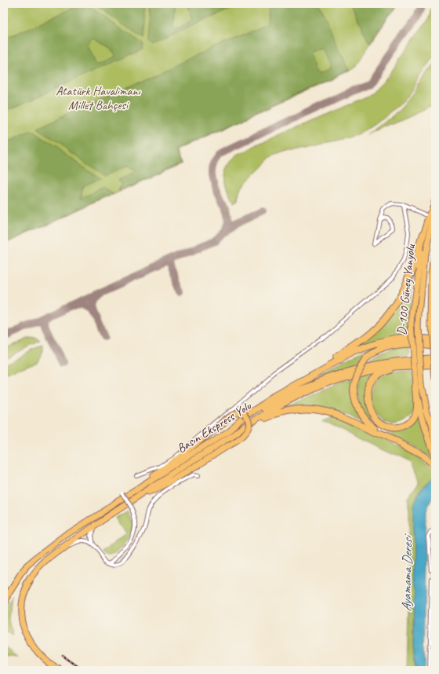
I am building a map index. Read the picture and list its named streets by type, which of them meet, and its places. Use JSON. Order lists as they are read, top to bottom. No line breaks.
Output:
{"streets":{"highway":["Basın Ekspress Yolu"],"main road":["D-100 Güney Yanyolu"]},"water":["Ayamama Deresi"],"parks":["Atatürk Havalimanı Millet Bahçesi"]}
